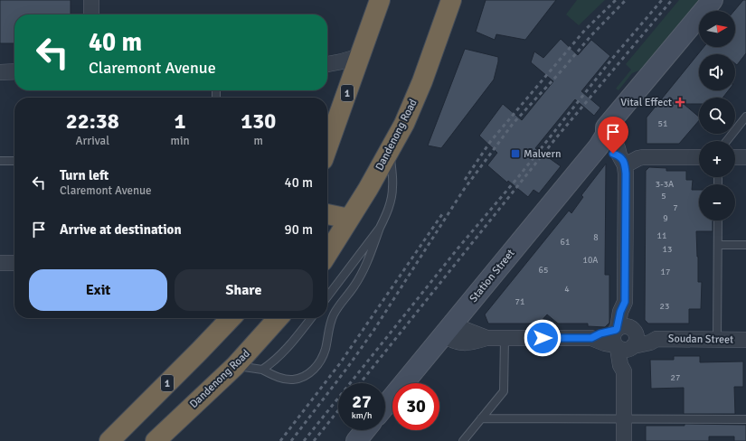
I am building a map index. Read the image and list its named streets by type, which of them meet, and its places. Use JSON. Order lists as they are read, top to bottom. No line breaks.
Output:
{"streets":{"highway":["1","Dandenong Road"],"street":["Station Street","Soudan Street"]},"crossings":[["Station Street","Soudan Street"]],"places":{"health":["Vital Effect"],"transit":["Malvern"]},"house_numbers":["51","3-3A","5","7","9","11","8","61","13","10A","65","17","4","71","23","27"],"north":"right","page":{"map_buttons":["+","−"],"turn":["40 m","Claremont Avenue"],"eta":["22:38","Arrival","1","min","130","m"],"list":[{"name":"Turn left","note":"Claremont Avenue","value":"40 m"},{"name":"Arrive at destination","value":"90 m"}],"buttons":["Exit","Share"],"speed":"27 km/h","limit":"30"}}
